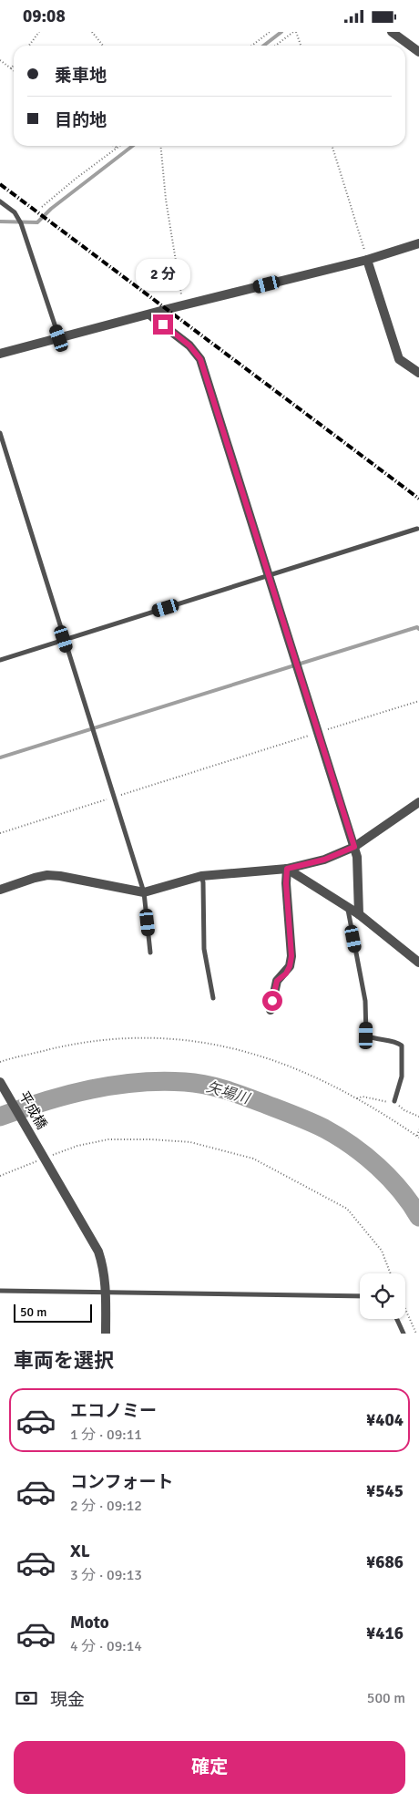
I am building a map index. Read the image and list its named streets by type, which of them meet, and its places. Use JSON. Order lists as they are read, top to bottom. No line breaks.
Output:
{"streets":{"street":["平成橋"]},"water":["矢場川"],"scale_bar":"50 m","page":{"status":"09:08","banner":["乗車地","目的地"],"bubble":"2 分","scale":"50 m","heading":"車両を選択","list":[{"name":"エコノミー","note":"1 分 · 09:11","value":"¥404"},{"name":"コンフォート","note":"2 分 · 09:12","value":"¥545"},{"name":"XL","note":"3 分 · 09:13","value":"¥686"},{"name":"Moto","note":"4 分 · 09:14","value":"¥416"}],"pay":["現金","500 m"],"buttons":"確定"}}
